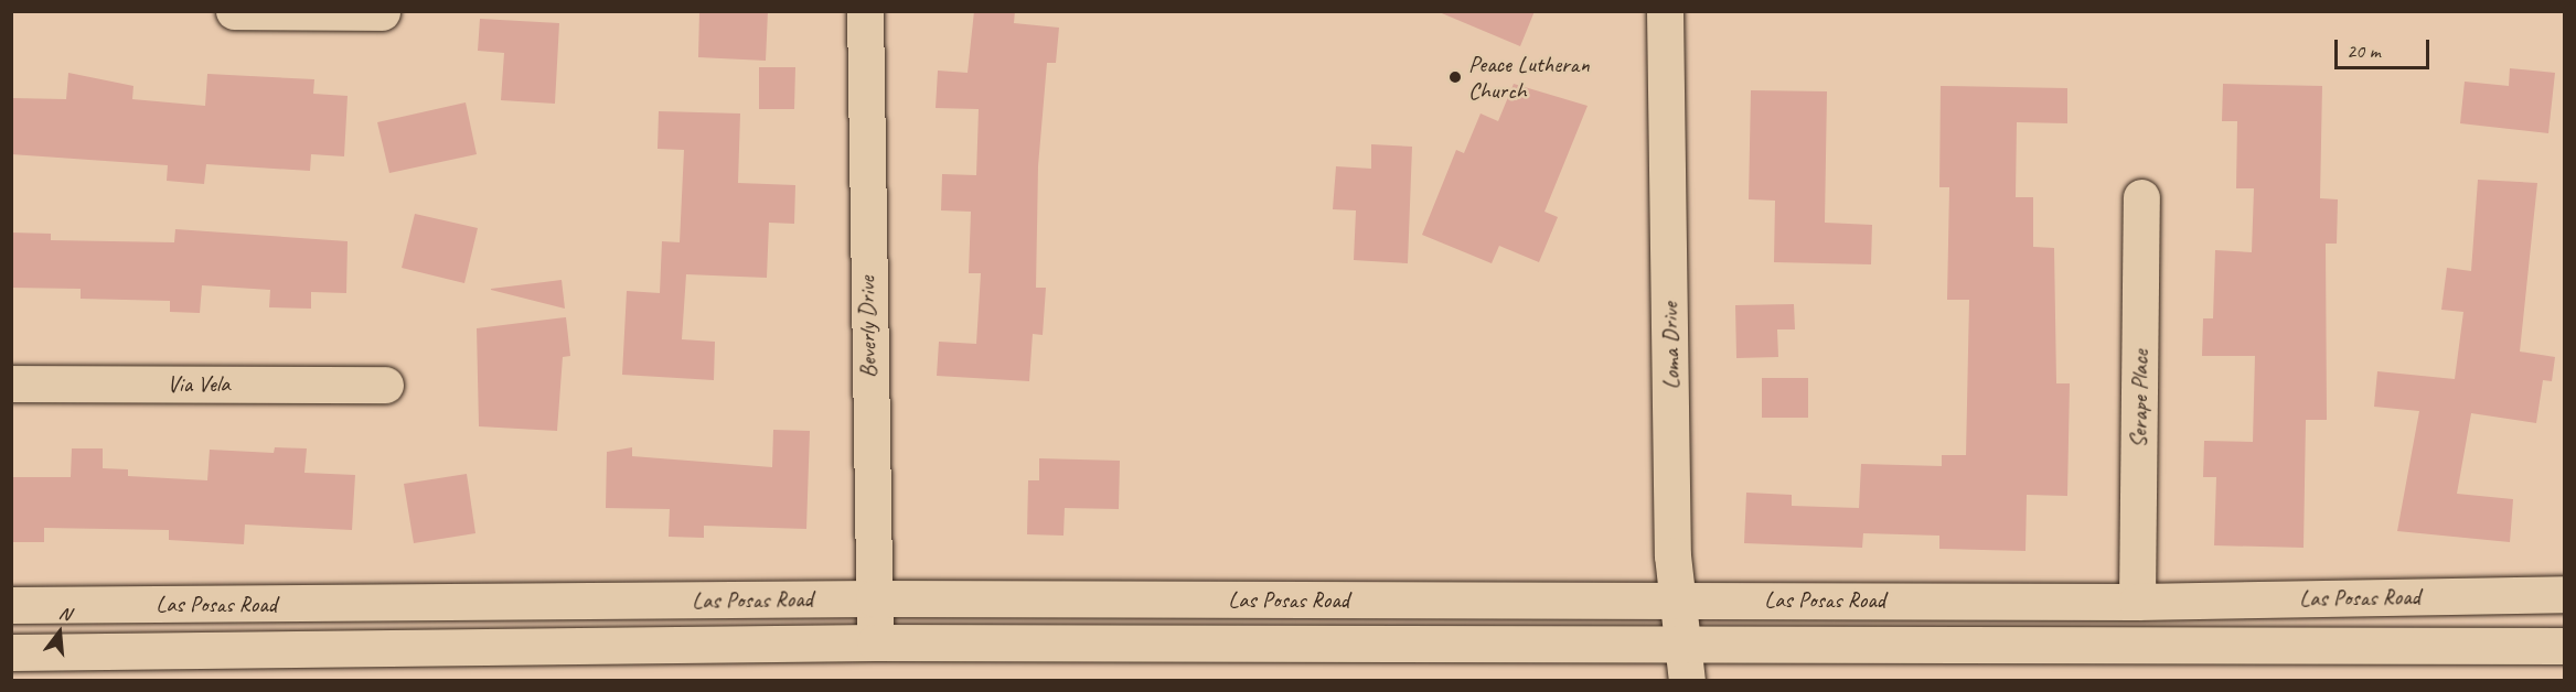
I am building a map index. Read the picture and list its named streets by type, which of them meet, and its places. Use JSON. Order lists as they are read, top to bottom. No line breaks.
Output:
{"streets":{"main road":["Beverly Drive","Loma Drive","Via Vela","Serape Place","Las Posas Road"]},"crossings":[["Beverly Drive","Las Posas Road"],["Loma Drive","Las Posas Road"],["Serape Place","Las Posas Road"]],"places":["Peace Lutheran Church"],"scale_bar":"20 m","north":"top"}
